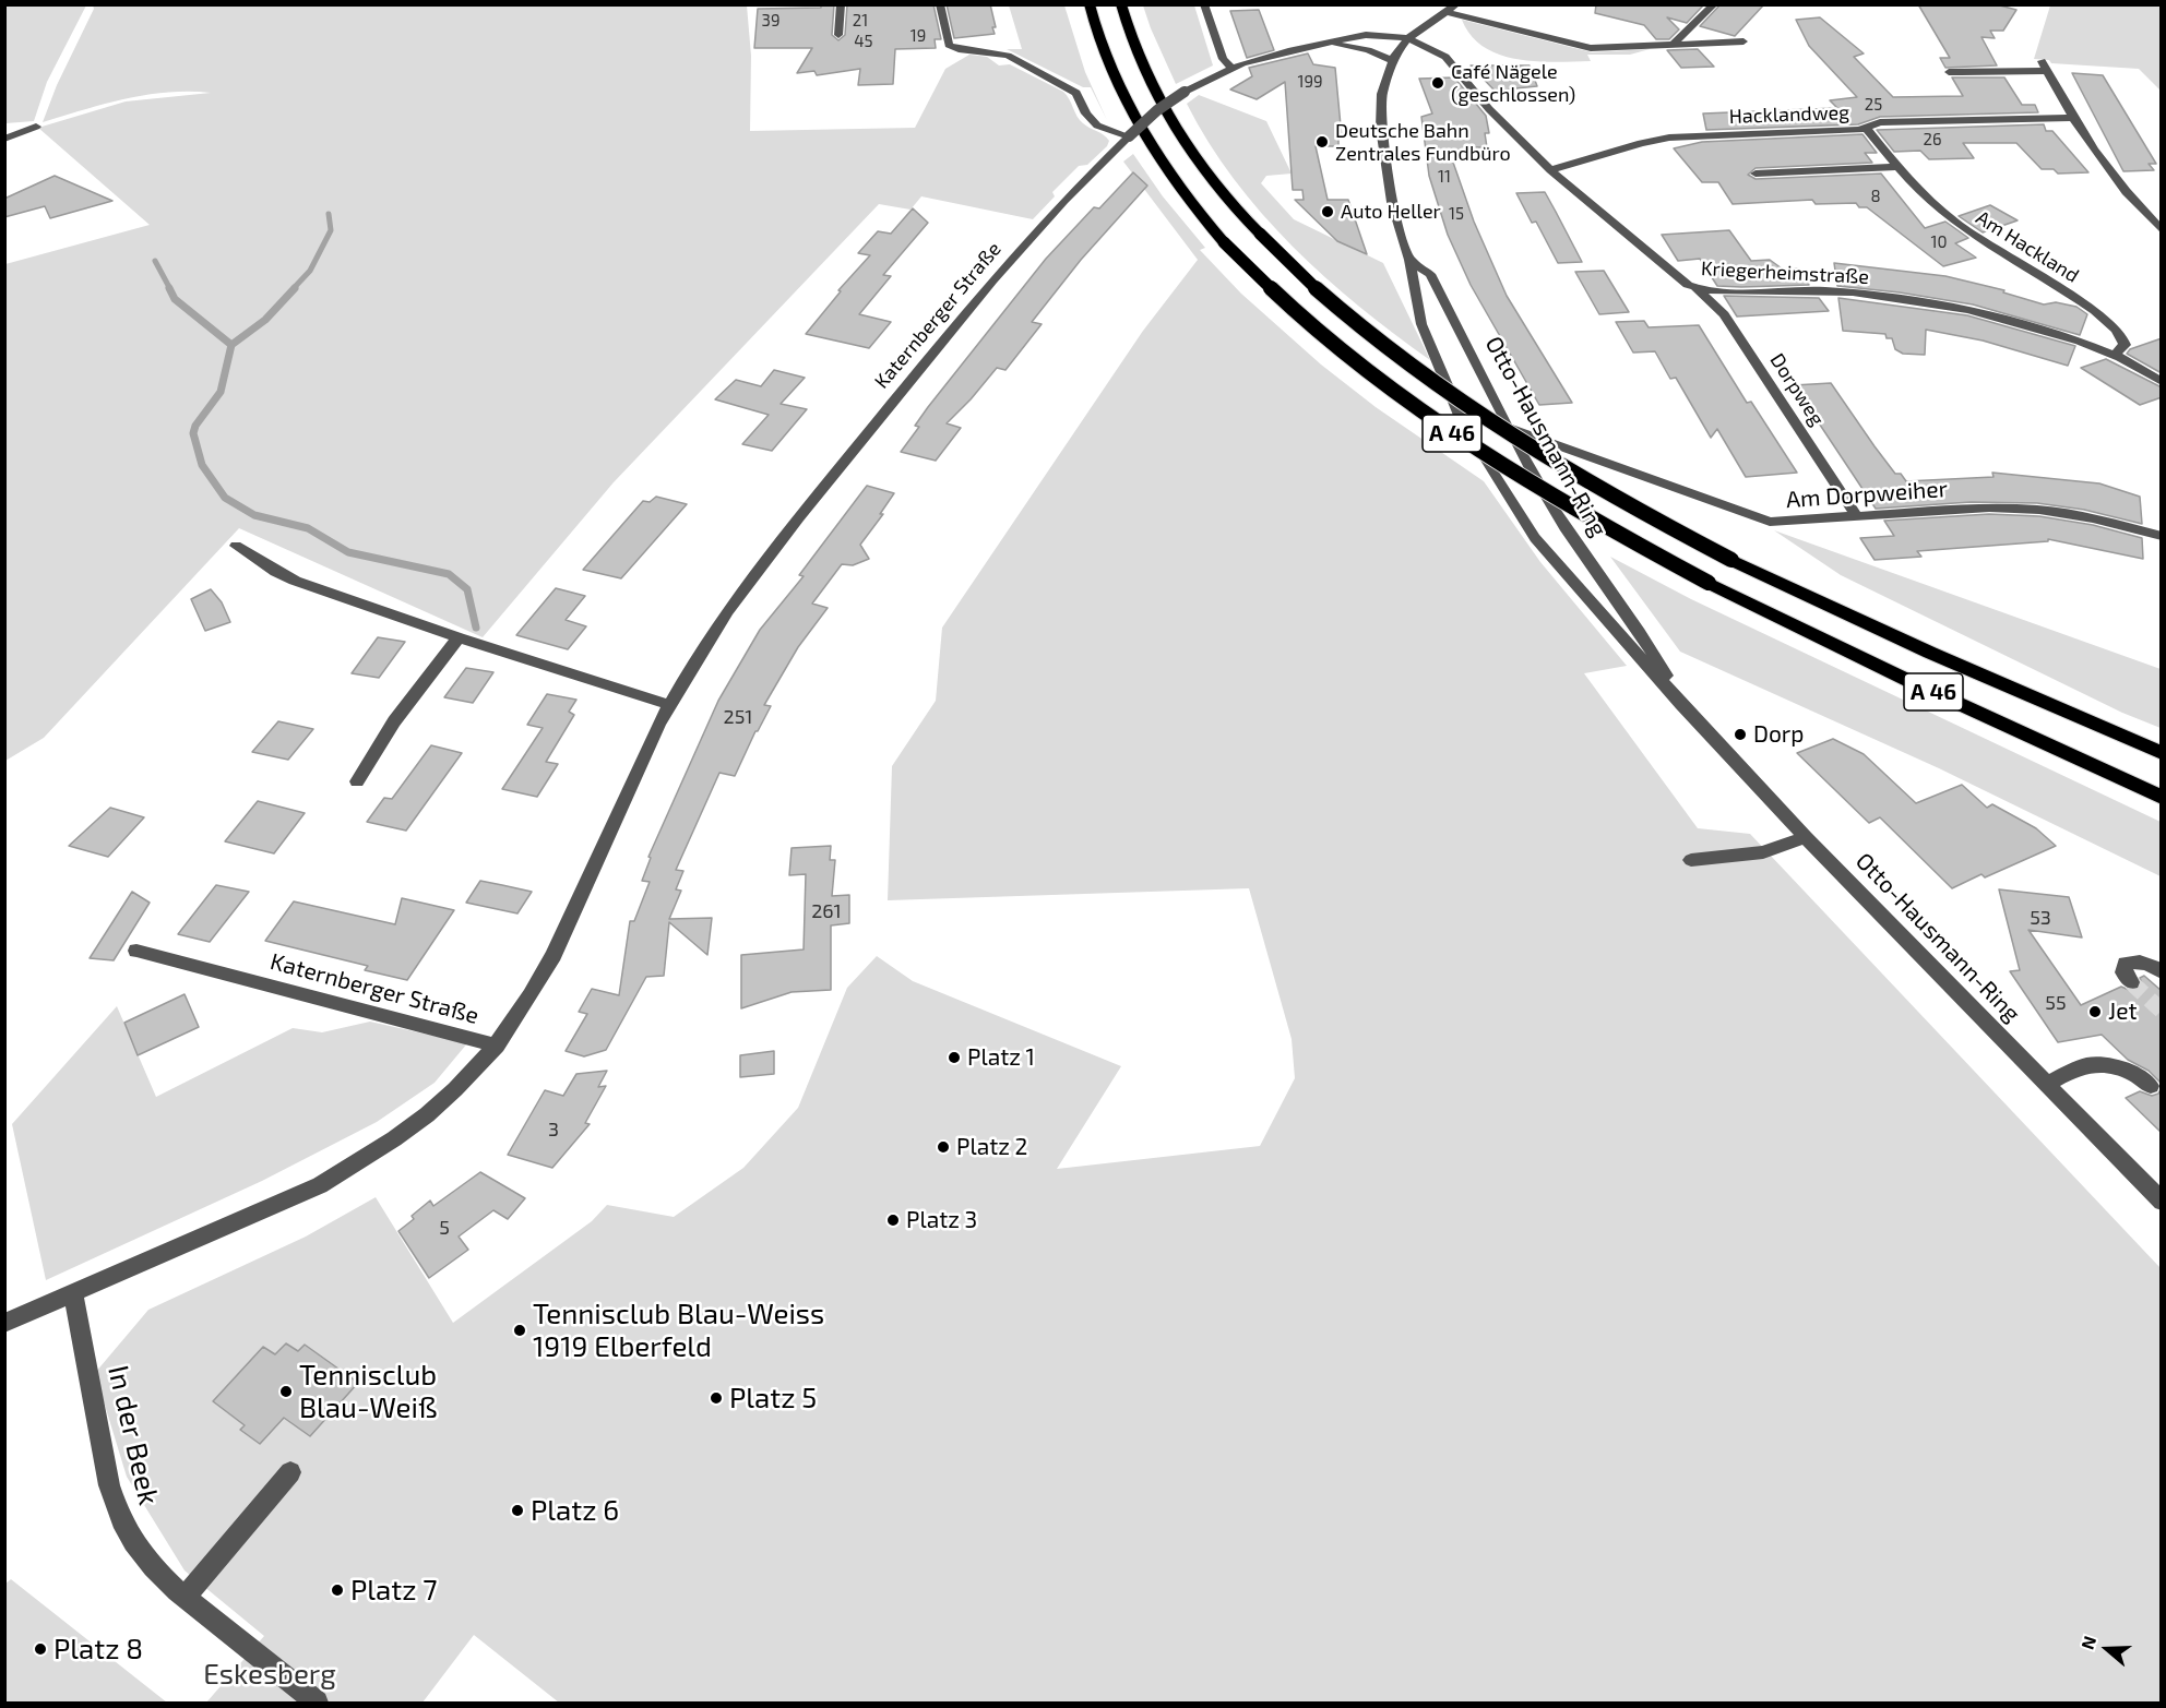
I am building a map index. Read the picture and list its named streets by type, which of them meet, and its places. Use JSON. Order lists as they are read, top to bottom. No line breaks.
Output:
{"streets":{"highway":["A 46"],"street":["Hacklandweg","Am Hackland","Kriegerheimstraße","Katernberger Straße","Dorpweg","Otto-Hausmann-Ring","Am Dorpweiher","In der Beek"]},"crossings":[["Hacklandweg","Am Hackland"],["Hacklandweg","Kriegerheimstraße"],["Am Hackland","Kriegerheimstraße"],["Kriegerheimstraße","Katernberger Straße"],["Kriegerheimstraße","Dorpweg"],["Katernberger Straße","Otto-Hausmann-Ring"],["Dorpweg","Am Dorpweiher"],["Otto-Hausmann-Ring","Am Dorpweiher"]],"parks":["Eskesberg"],"places":["Café Nägele (geschlossen)","Deutsche Bahn Zentrales Fundbüro","Auto Heller","Dorp","Jet","Platz 1","Platz 2","Platz 3","Tennisclub Blau-Weiss 1919 Elberfeld","Tennisclub Blau-Weiß","Platz 5","Platz 6","Platz 7","Platz 8"],"house_numbers":["39","21","19","45","199","25","26","11","8","15","10","251","261","53","55","3","5"],"north":"left"}
